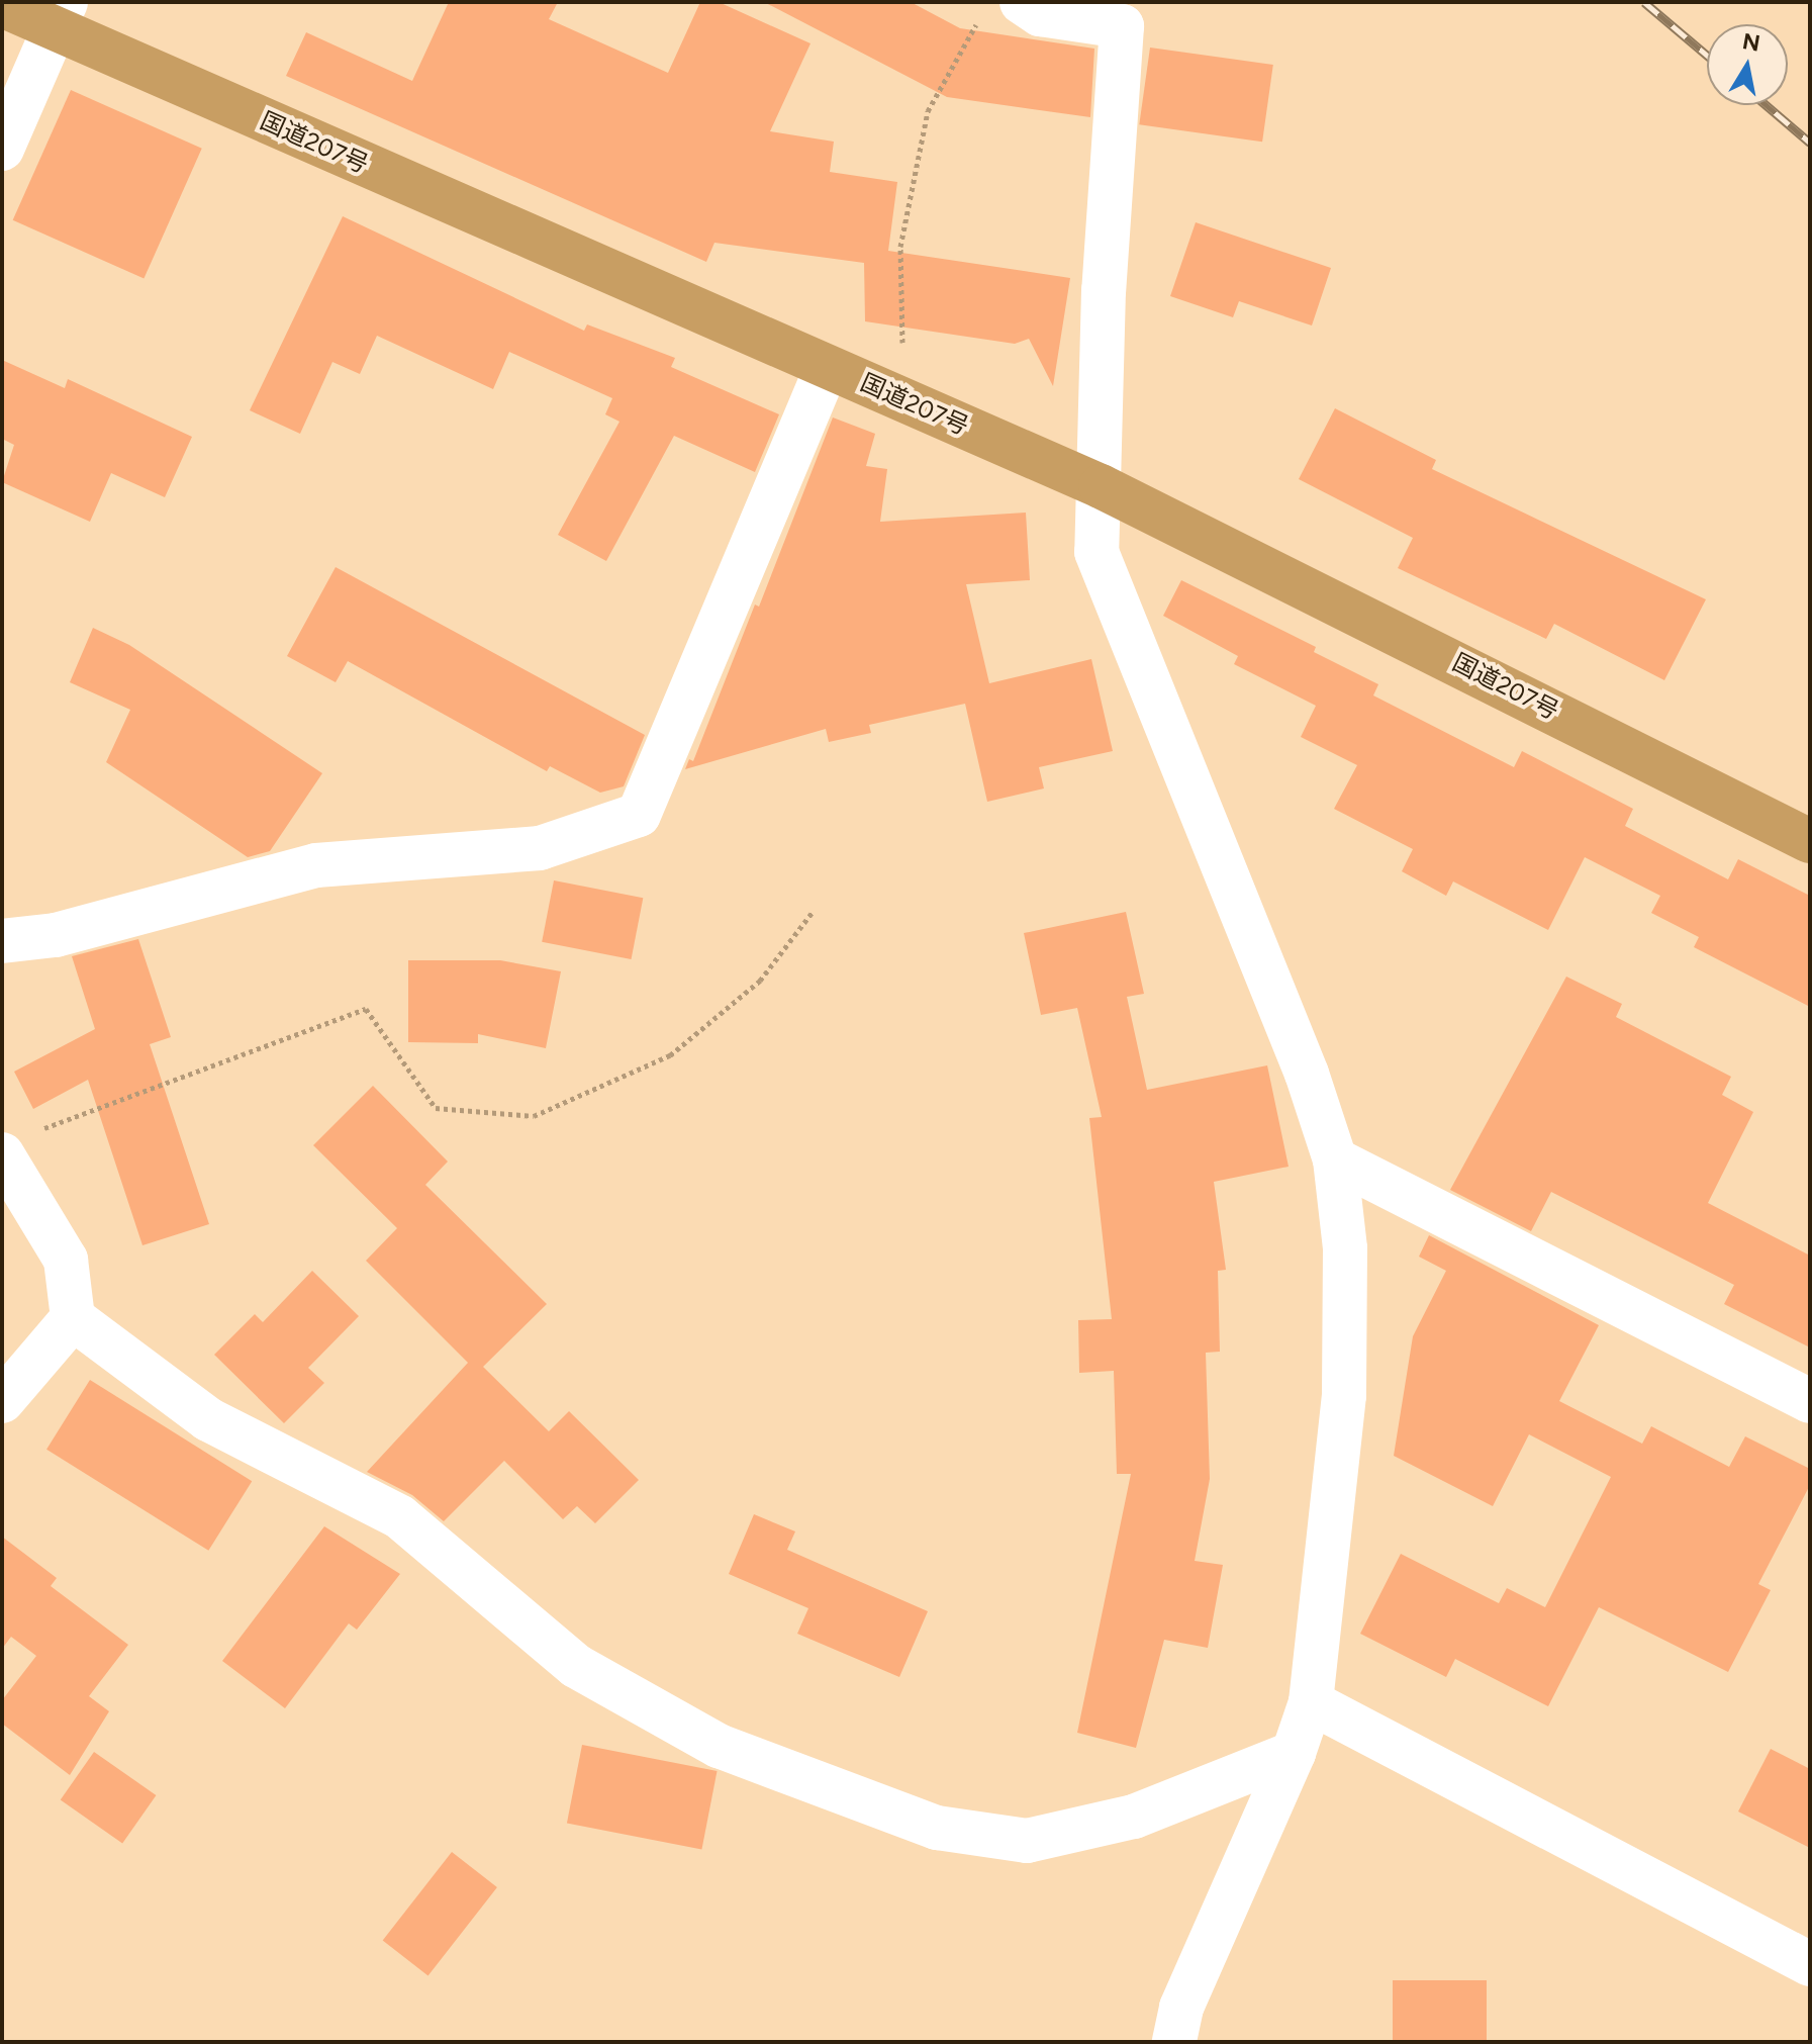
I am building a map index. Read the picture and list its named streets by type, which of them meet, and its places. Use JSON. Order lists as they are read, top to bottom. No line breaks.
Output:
{"streets":{"highway":["国道207号"]},"north":"top"}
